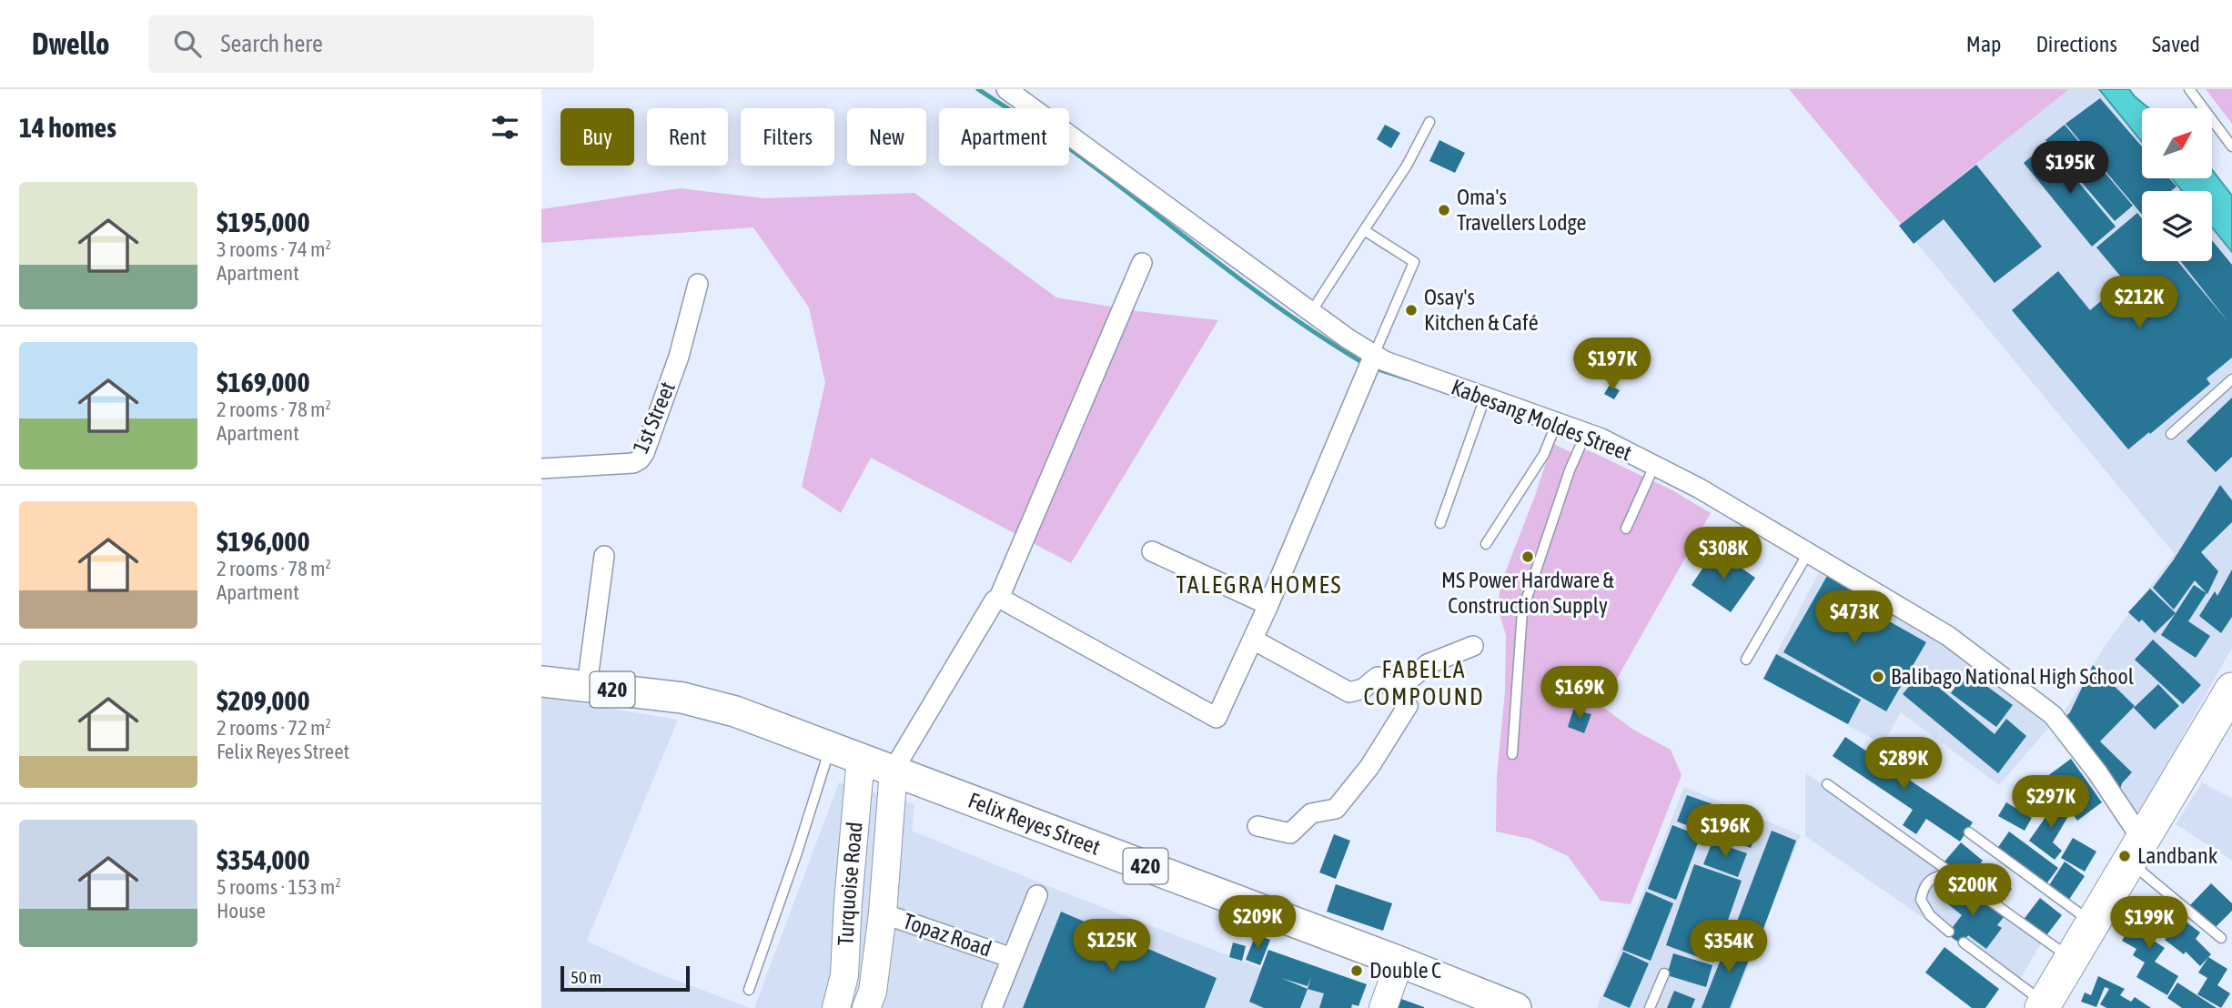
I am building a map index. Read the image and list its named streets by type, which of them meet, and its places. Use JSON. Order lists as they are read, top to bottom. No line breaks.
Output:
{"streets":{"main road":["420","Felix Reyes Street"],"street":["1st Street","Kabesang Moldes Street","Turquoise Road","Topaz Road"]},"crossings":[["Felix Reyes Street","Turquoise Road"],["Turquoise Road","Topaz Road"]],"districts":["TALEGRA HOMES","FABELLA COMPOUND"],"places":["Oma's Travellers Lodge","Osay's Kitchen & Café","MS Power Hardware & Construction Supply","Balibago National High School","Landbank","Double C"],"scale_bar":"50 m","north":"top right","page":{"header":"Dwello","search":"Search here","nav":["Map","Directions","Saved"],"heading":"14 homes","chip":["Buy","Rent","Filters","New","Apartment"],"price":["$195K","$212K","$197K","$308K","$473K","$169K","$289K","$297K","$196K","$200K","$209K","$199K","$125K","$354K"],"list":[{"name":"$195,000","note":"3 rooms · 74 m² · Apartment"},{"name":"$169,000","note":"2 rooms · 78 m² · Apartment"},{"name":"$196,000","note":"2 rooms · 78 m² · Apartment"},{"name":"$209,000","note":"2 rooms · 72 m² · Felix Reyes Street"},{"name":"$354,000","note":"5 rooms · 153 m² · House"}],"scale":"50 m"}}
